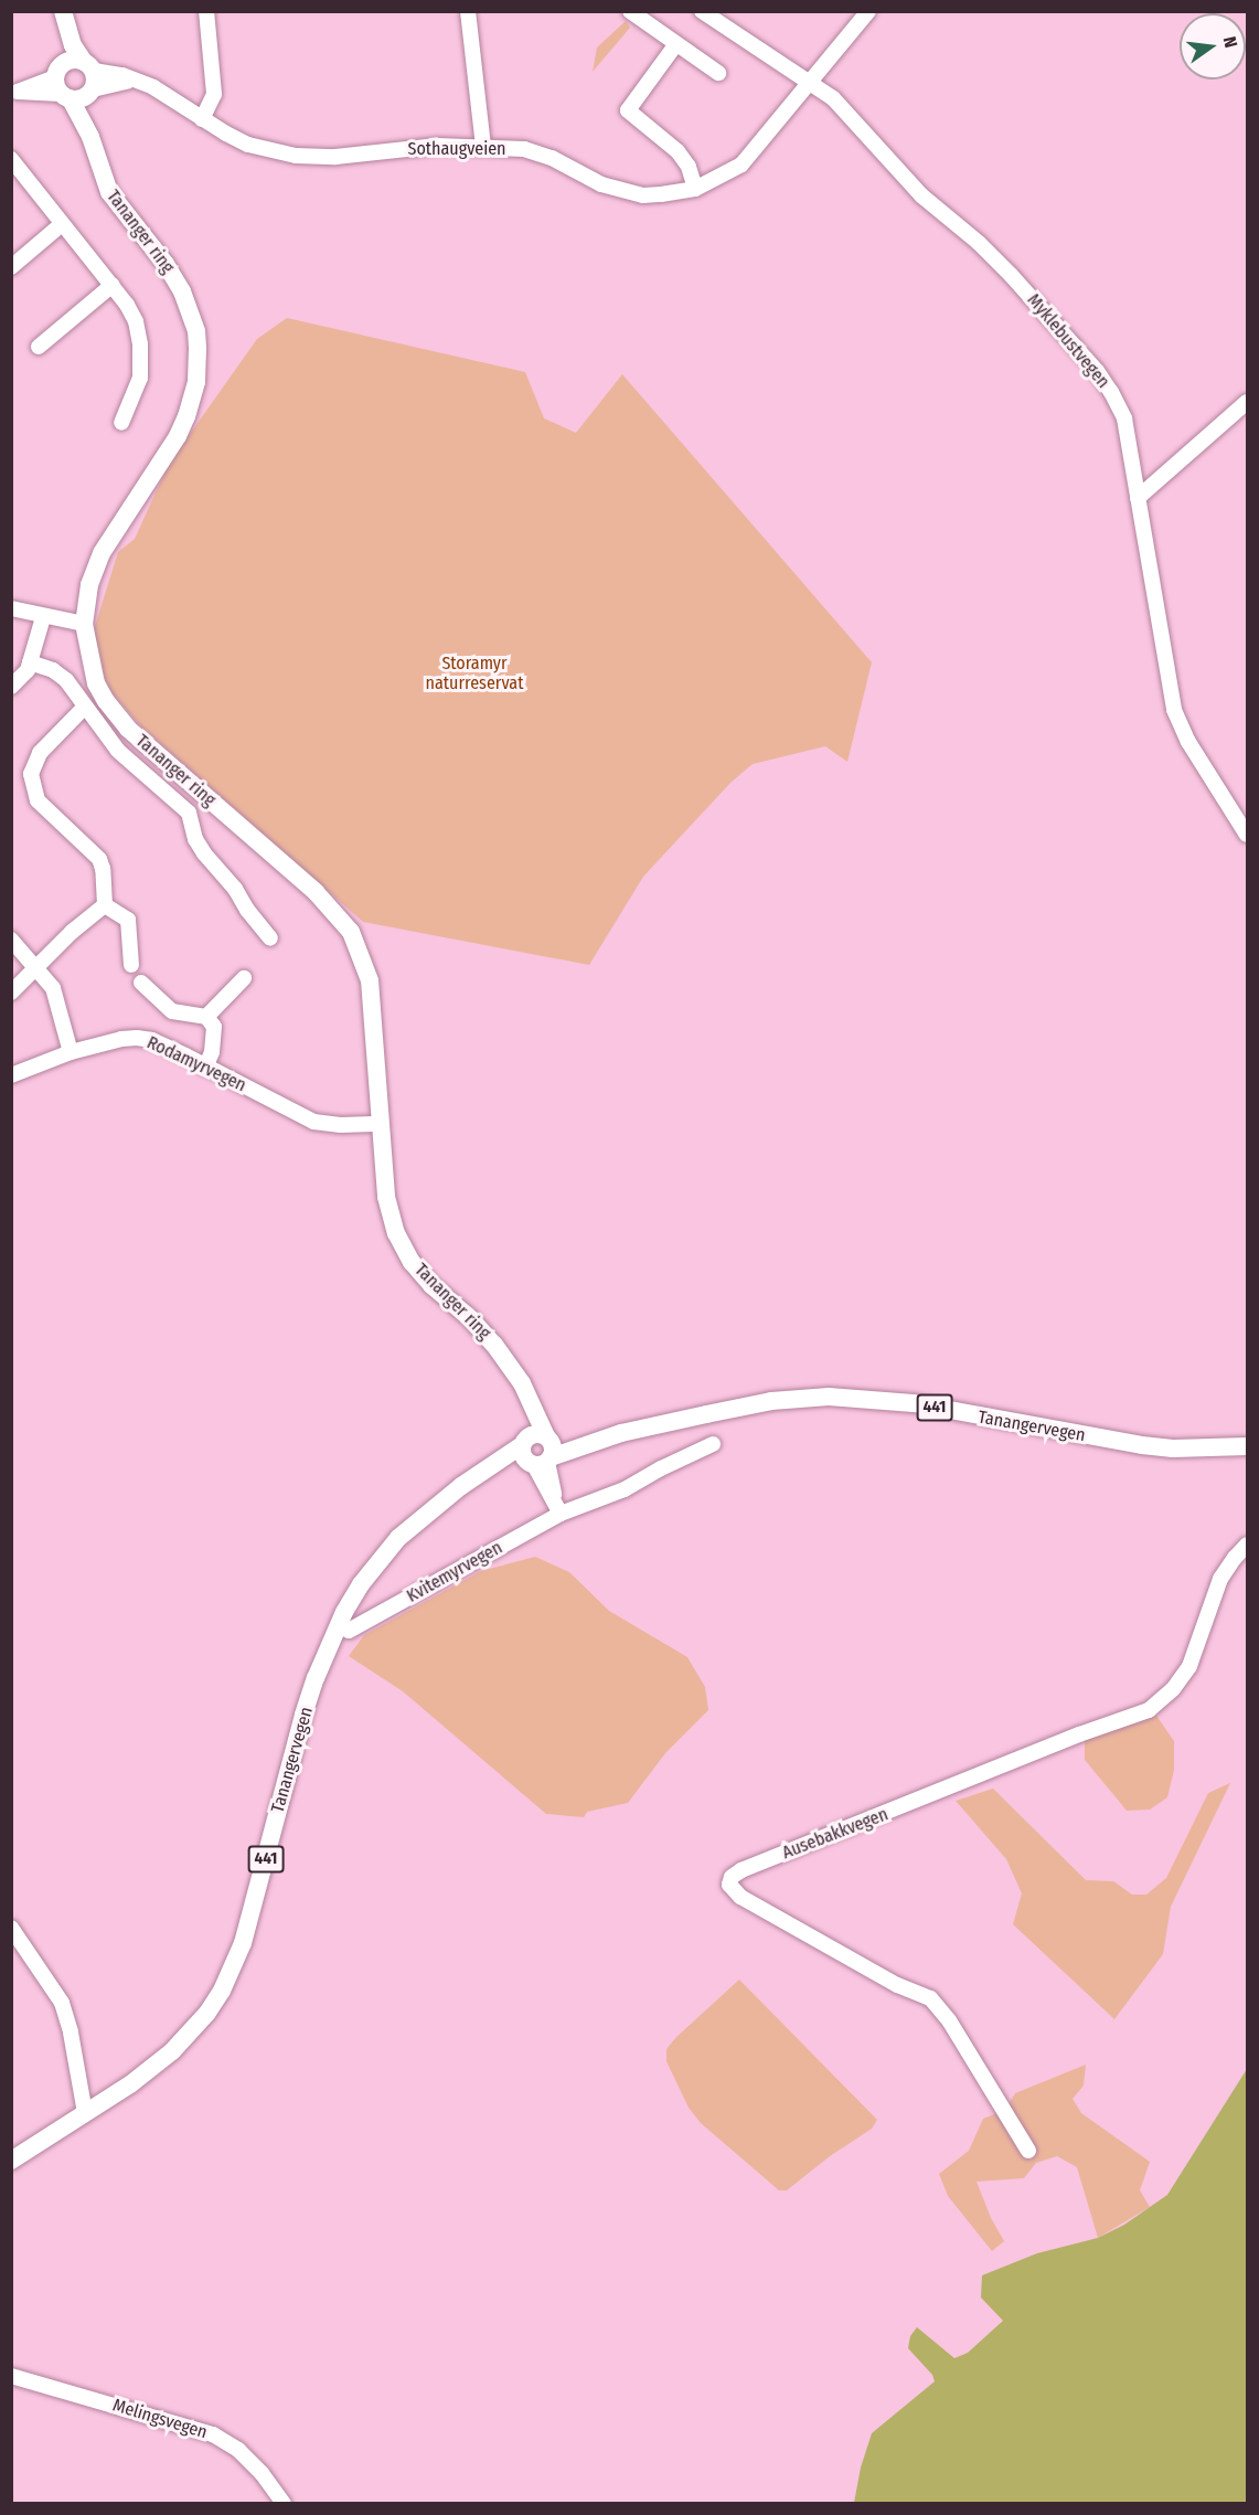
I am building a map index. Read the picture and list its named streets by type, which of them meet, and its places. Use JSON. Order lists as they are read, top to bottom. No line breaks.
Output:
{"streets":{"main road":["Tananger ring","441","Tanangervegen"],"street":["Sothaugveien","Myklebustvegen","Rodamyrvegen","Kvitemyrvegen","Ausebakkvegen","Melingsvegen"]},"crossings":[["Sothaugveien","Myklebustvegen"],["Tananger ring","Rodamyrvegen"],["Tananger ring","Tanangervegen"]],"parks":["Storamyr naturreservat"],"north":"right"}
